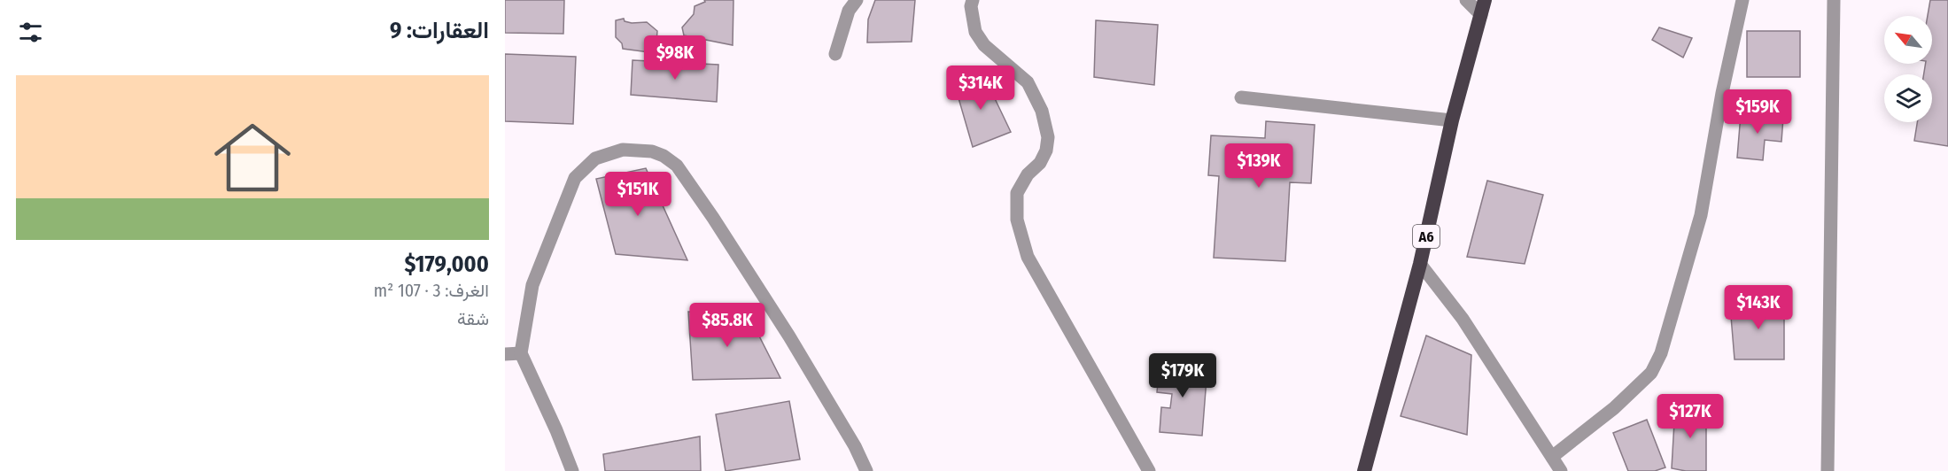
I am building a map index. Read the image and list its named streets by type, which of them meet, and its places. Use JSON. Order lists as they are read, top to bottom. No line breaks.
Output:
{"streets":{"highway":["A6"]},"north":"top left","page":{"heading":"العقارات: 9","price":["$98K","$314K","$159K","$139K","$151K","$143K","$85.8K","$179K","$127K"],"list":[{"name":"$179,000","note":"الغرف: 3 · 107 m² · شقة"}]}}
